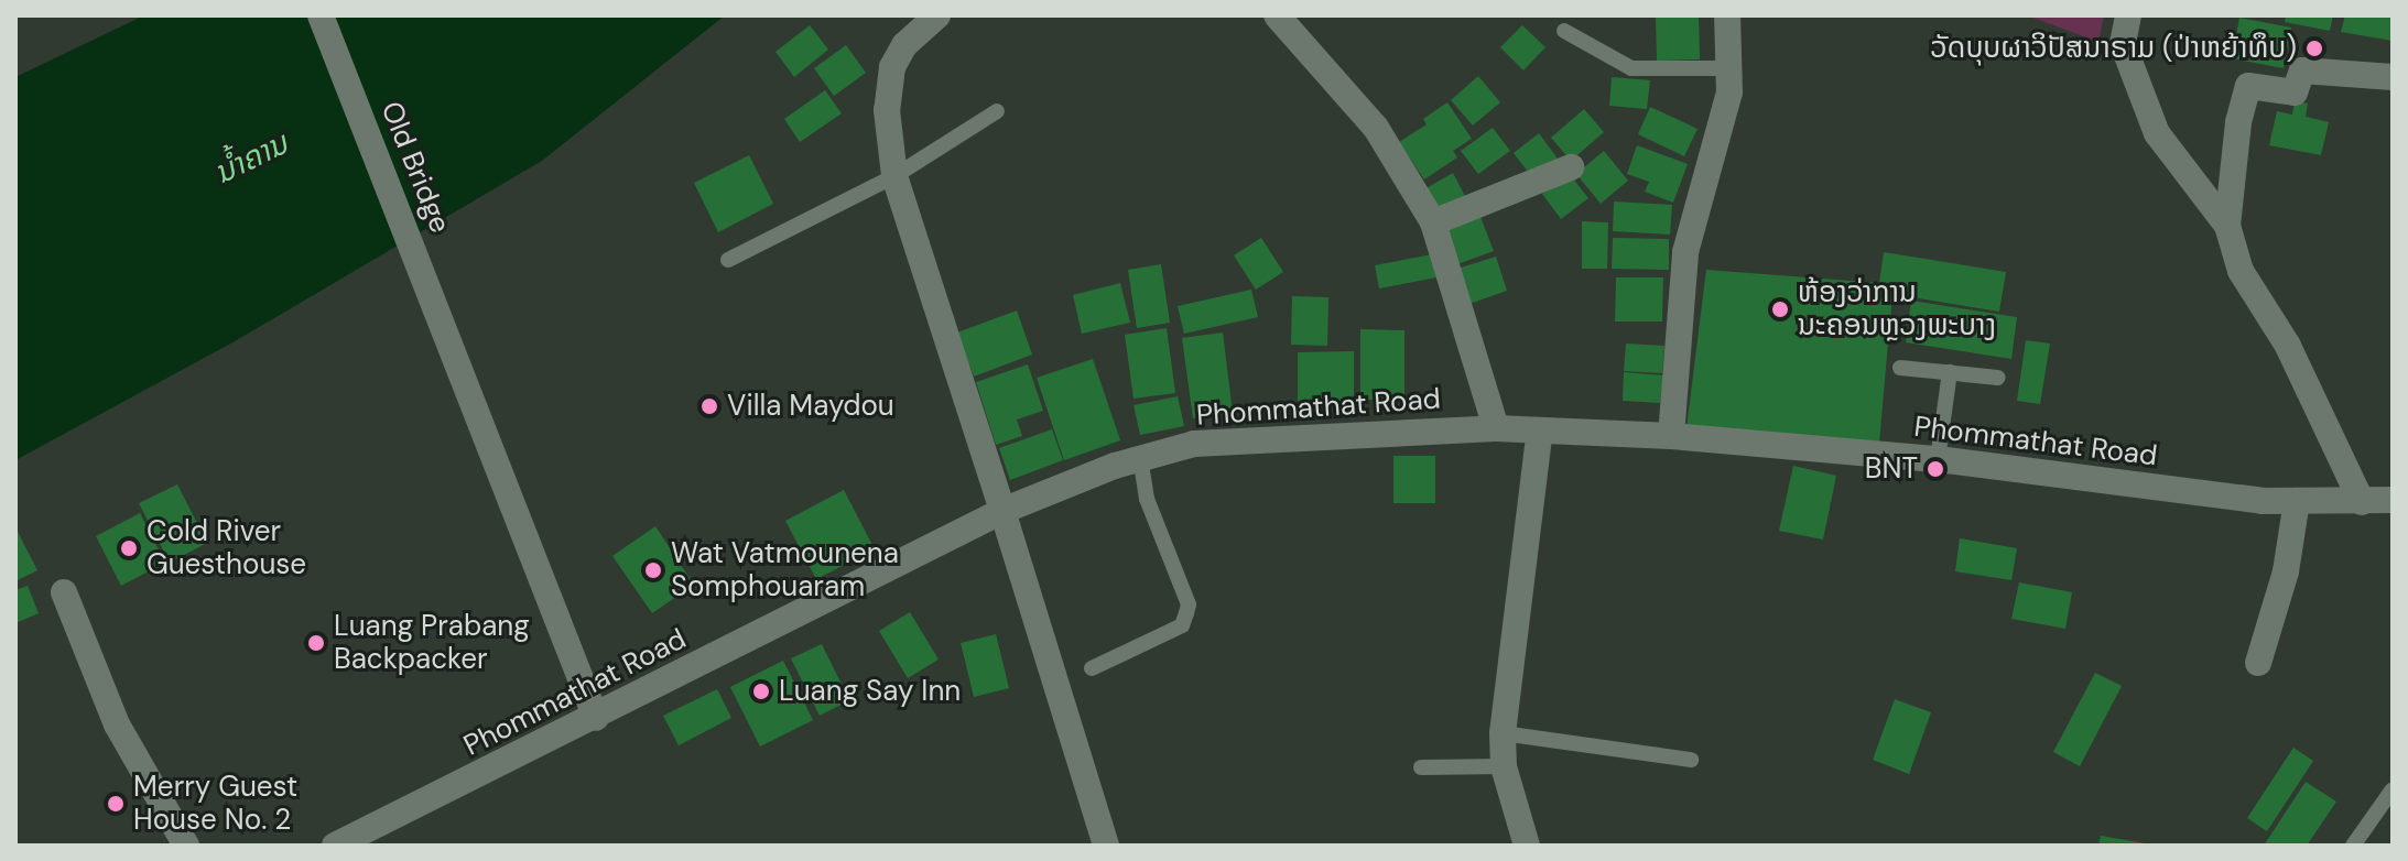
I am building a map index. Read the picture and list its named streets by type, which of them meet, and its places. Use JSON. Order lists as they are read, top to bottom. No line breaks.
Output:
{"streets":{"street":["Old Bridge","Phommathat Road"]},"crossings":[["Old Bridge","Phommathat Road"]],"water":["ນ້ຳຄານ"],"places":["ວັດບຸບຜາວິປັສນາຣາມ (ປ່າຫຍ້າທຶບ)","ຫ້ອງວ່າການ ນະຄອນຫຼວງພະບາງ","Villa Maydou","BNT","Cold River Guesthouse","Wat Vatmounena Somphouaram","Luang Prabang Backpacker","Luang Say Inn","Merry Guest House No. 2"]}
